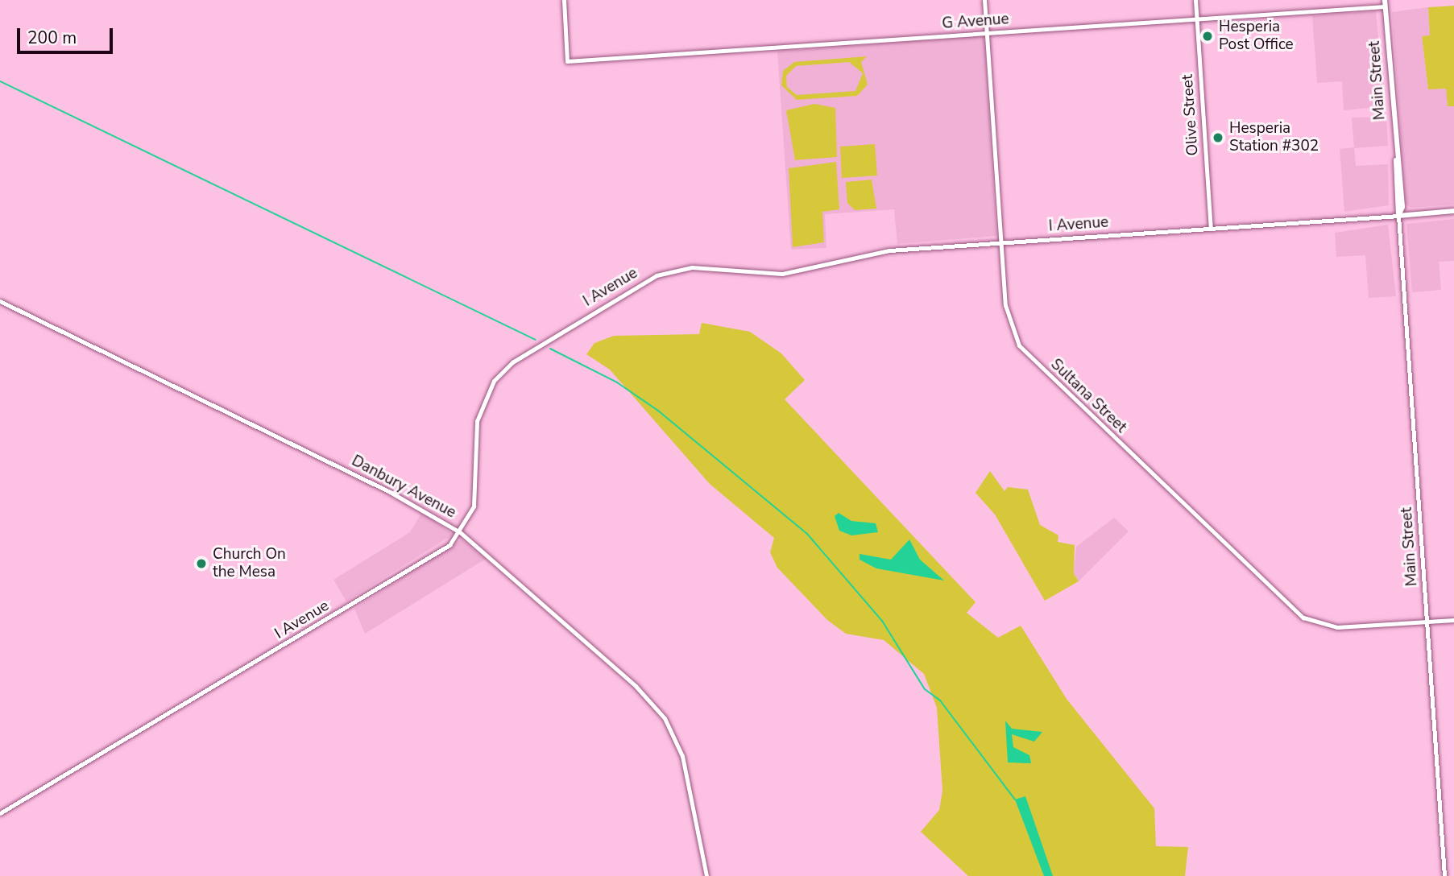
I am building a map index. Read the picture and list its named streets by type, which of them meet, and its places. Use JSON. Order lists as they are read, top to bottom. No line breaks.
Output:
{"streets":{"main road":["Main Street","I Avenue"],"street":["G Avenue","Olive Street","Sultana Street","Danbury Avenue"]},"crossings":[["G Avenue","Main Street"],["G Avenue","Olive Street"],["G Avenue","Sultana Street"],["Main Street","I Avenue"],["Main Street","Sultana Street"],["Olive Street","I Avenue"],["I Avenue","Sultana Street"],["I Avenue","Danbury Avenue"]],"places":["Hesperia Post Office","Hesperia Station #302","Church On the Mesa"],"scale_bar":"200 m"}
